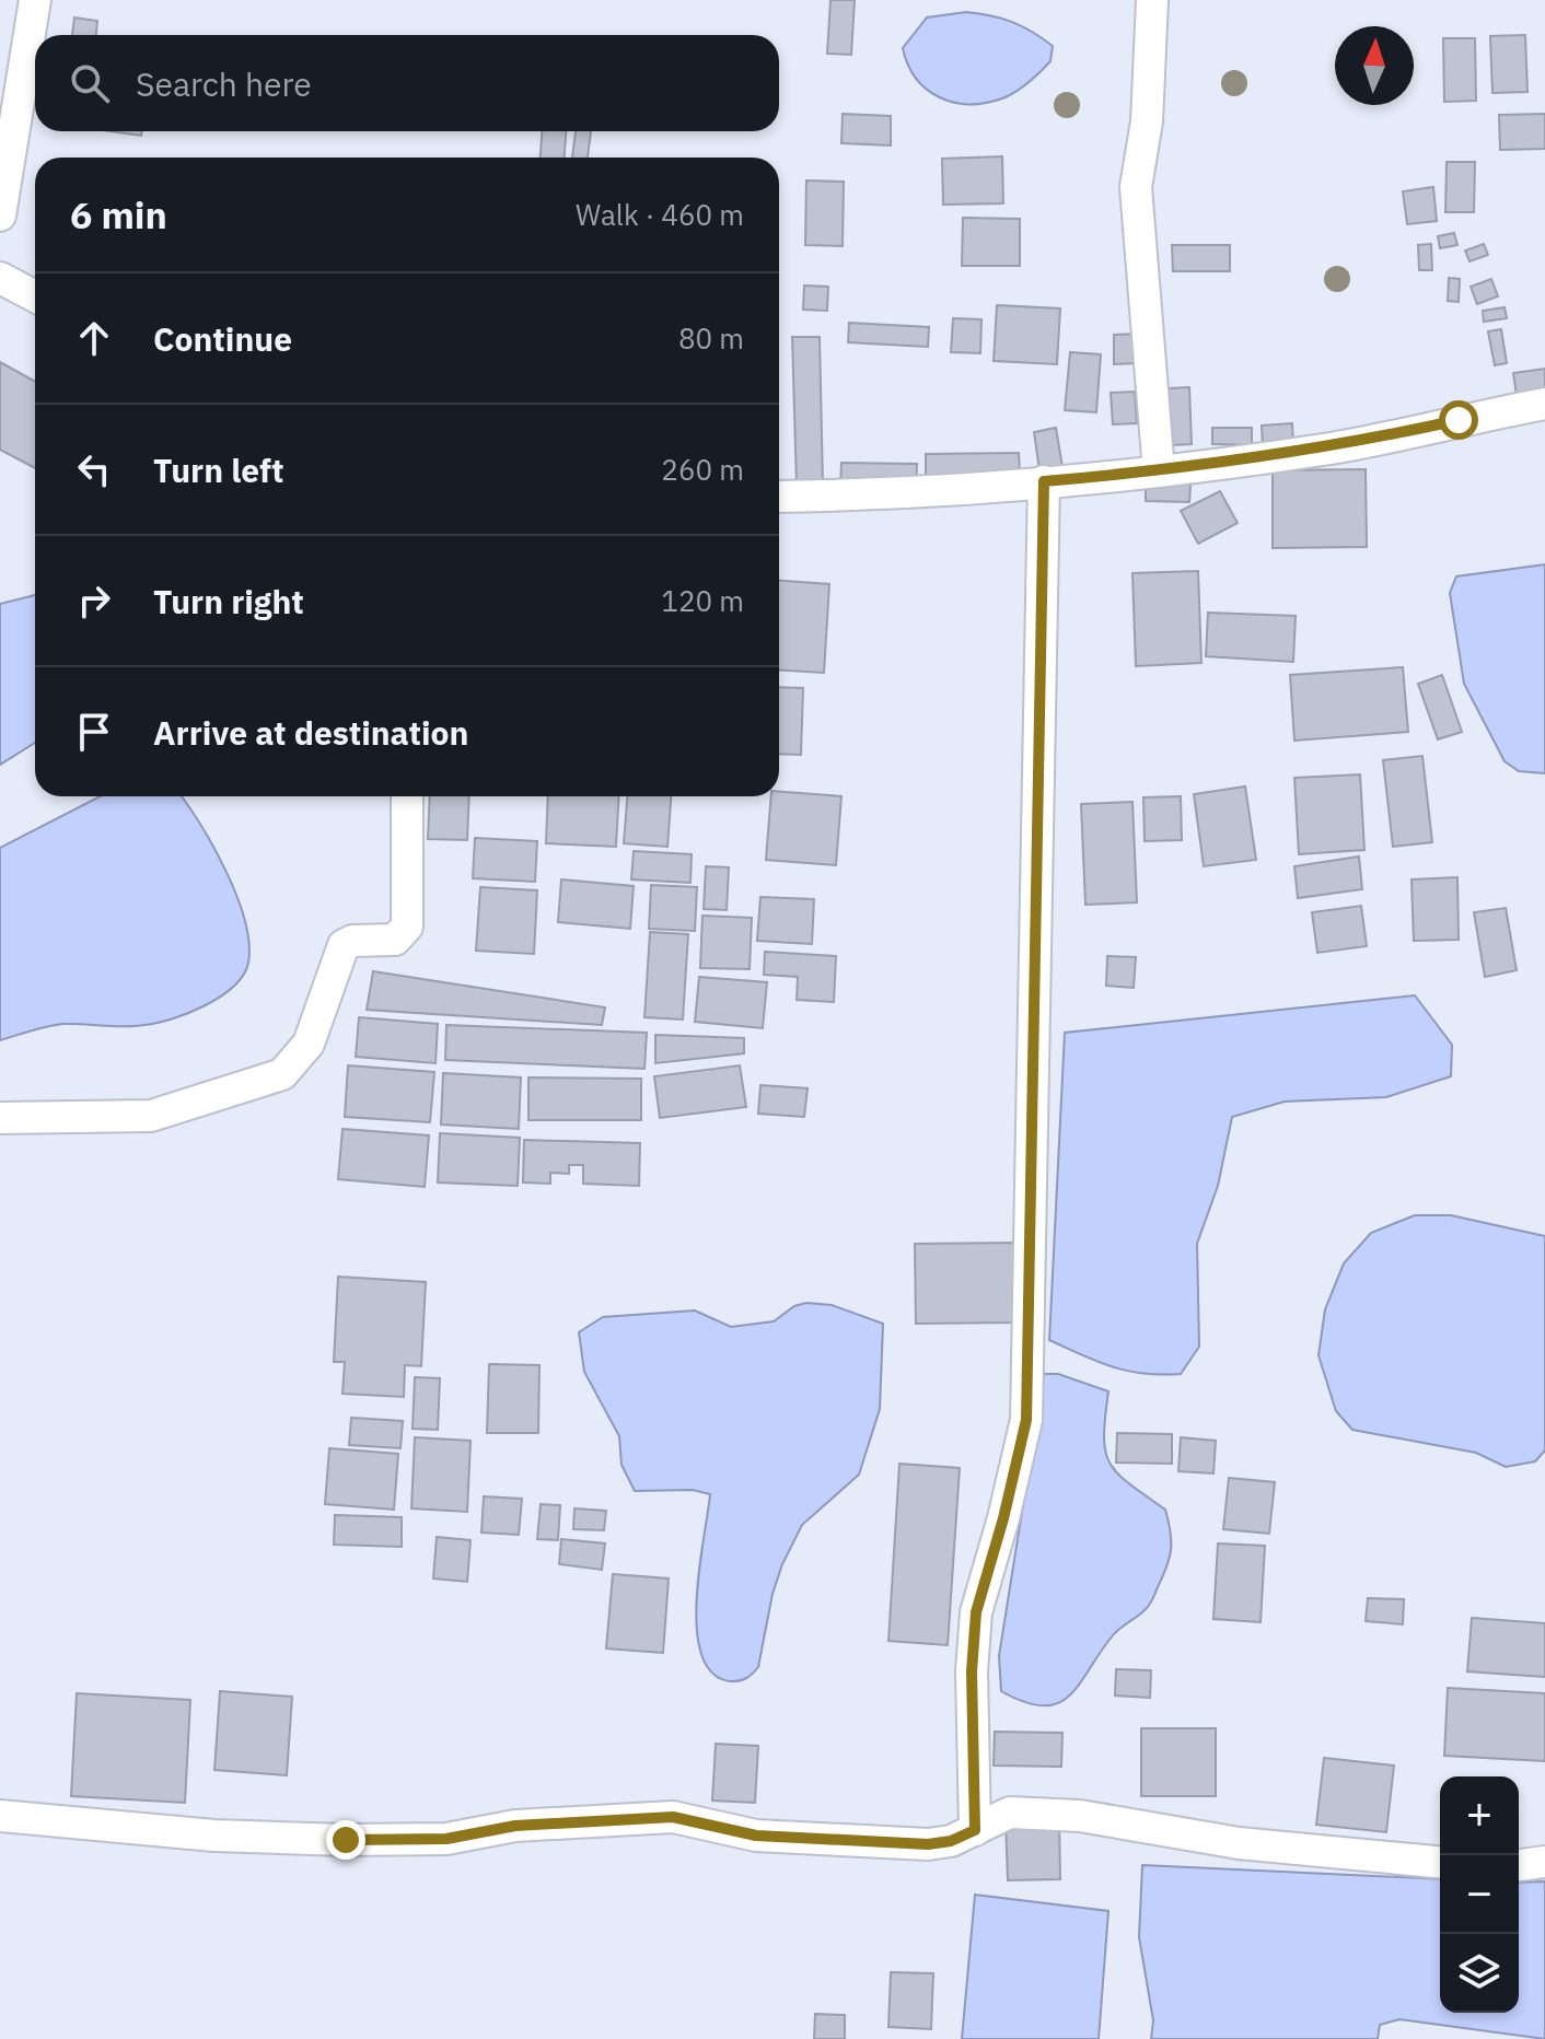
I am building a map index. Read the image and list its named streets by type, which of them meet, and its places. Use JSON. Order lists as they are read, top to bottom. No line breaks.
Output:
{"north":"top","page":{"search":"Search here","heading":["6 min","Walk · 460 m"],"list":[["Continue","80 m"],["Turn left","260 m"],["Turn right","120 m"],"Arrive at destination"],"map_buttons":["+","−"]}}
